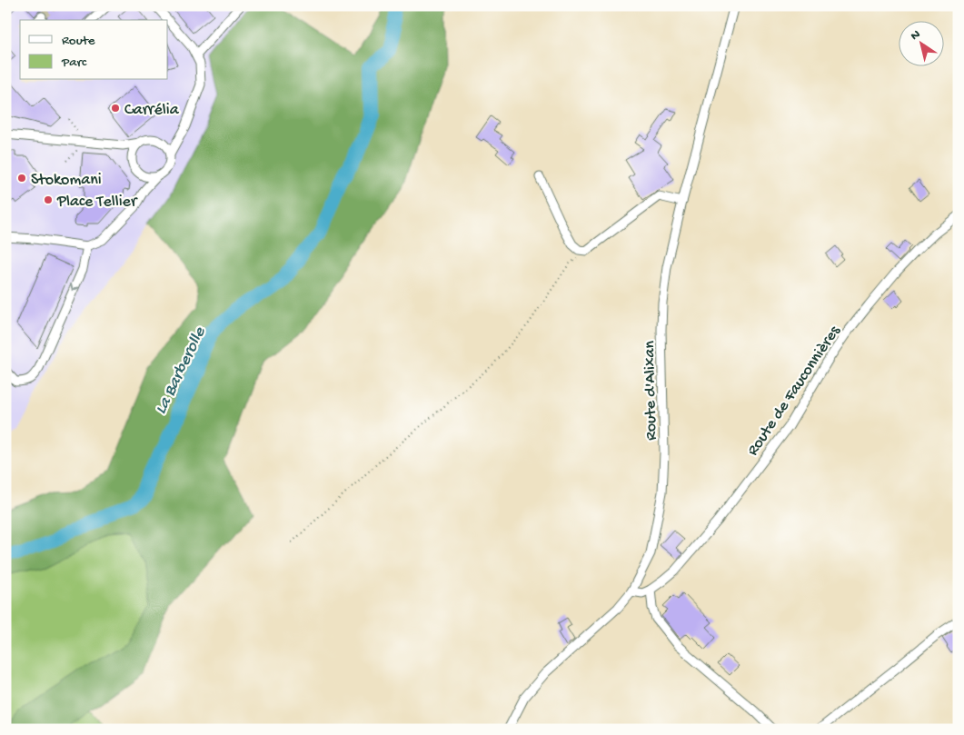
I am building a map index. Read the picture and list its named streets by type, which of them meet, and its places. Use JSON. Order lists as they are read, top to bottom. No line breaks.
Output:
{"streets":{"street":["Route de Fauconnières","Route d'Alixan"]},"water":["La Barberolle"],"places":["Carrélia","Stokomani","Place Tellier"],"legend":["Route","Parc"],"north":"top left"}
